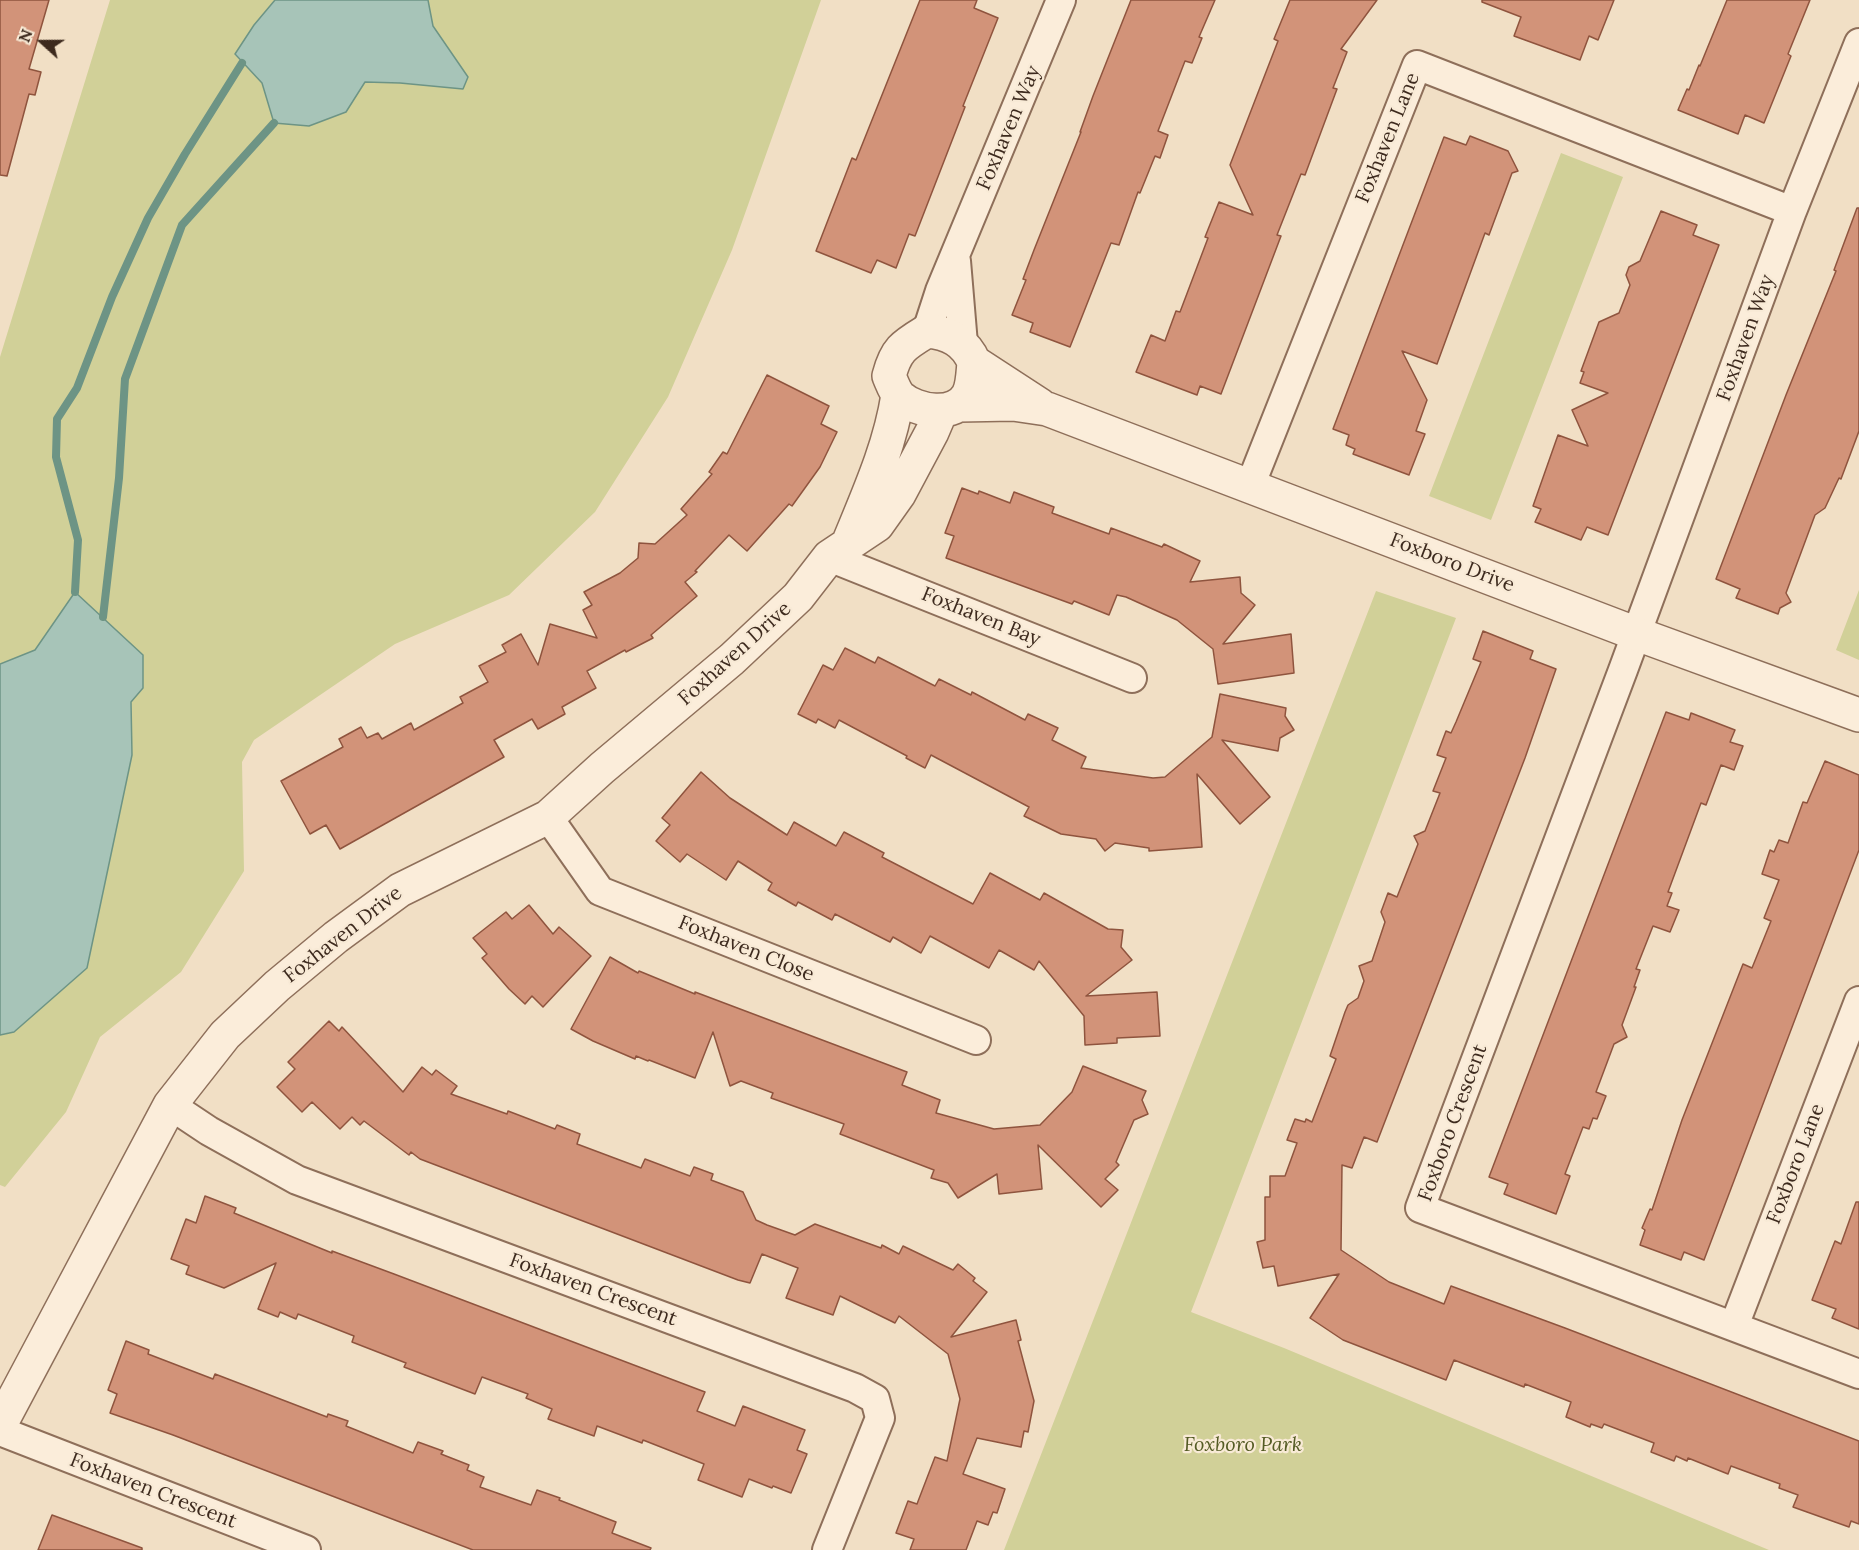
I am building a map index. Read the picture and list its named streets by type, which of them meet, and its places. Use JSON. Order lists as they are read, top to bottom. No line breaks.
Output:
{"streets":{"street":["Foxhaven Way","Foxhaven Lane","Foxboro Drive","Foxhaven Bay","Foxhaven Drive","Foxhaven Close","Foxboro Crescent","Foxboro Lane","Foxhaven Crescent"]},"crossings":[["Foxhaven Way","Foxhaven Lane"],["Foxhaven Way","Foxboro Drive"],["Foxhaven Way","Foxhaven Drive"],["Foxhaven Way","Foxboro Crescent"],["Foxhaven Lane","Foxboro Drive"],["Foxboro Drive","Foxhaven Drive"],["Foxboro Drive","Foxboro Crescent"],["Foxhaven Bay","Foxhaven Drive"],["Foxhaven Drive","Foxhaven Close"],["Foxhaven Drive","Foxhaven Crescent"],["Foxboro Crescent","Foxboro Lane"]],"parks":["Foxboro Park"],"north":"left"}
